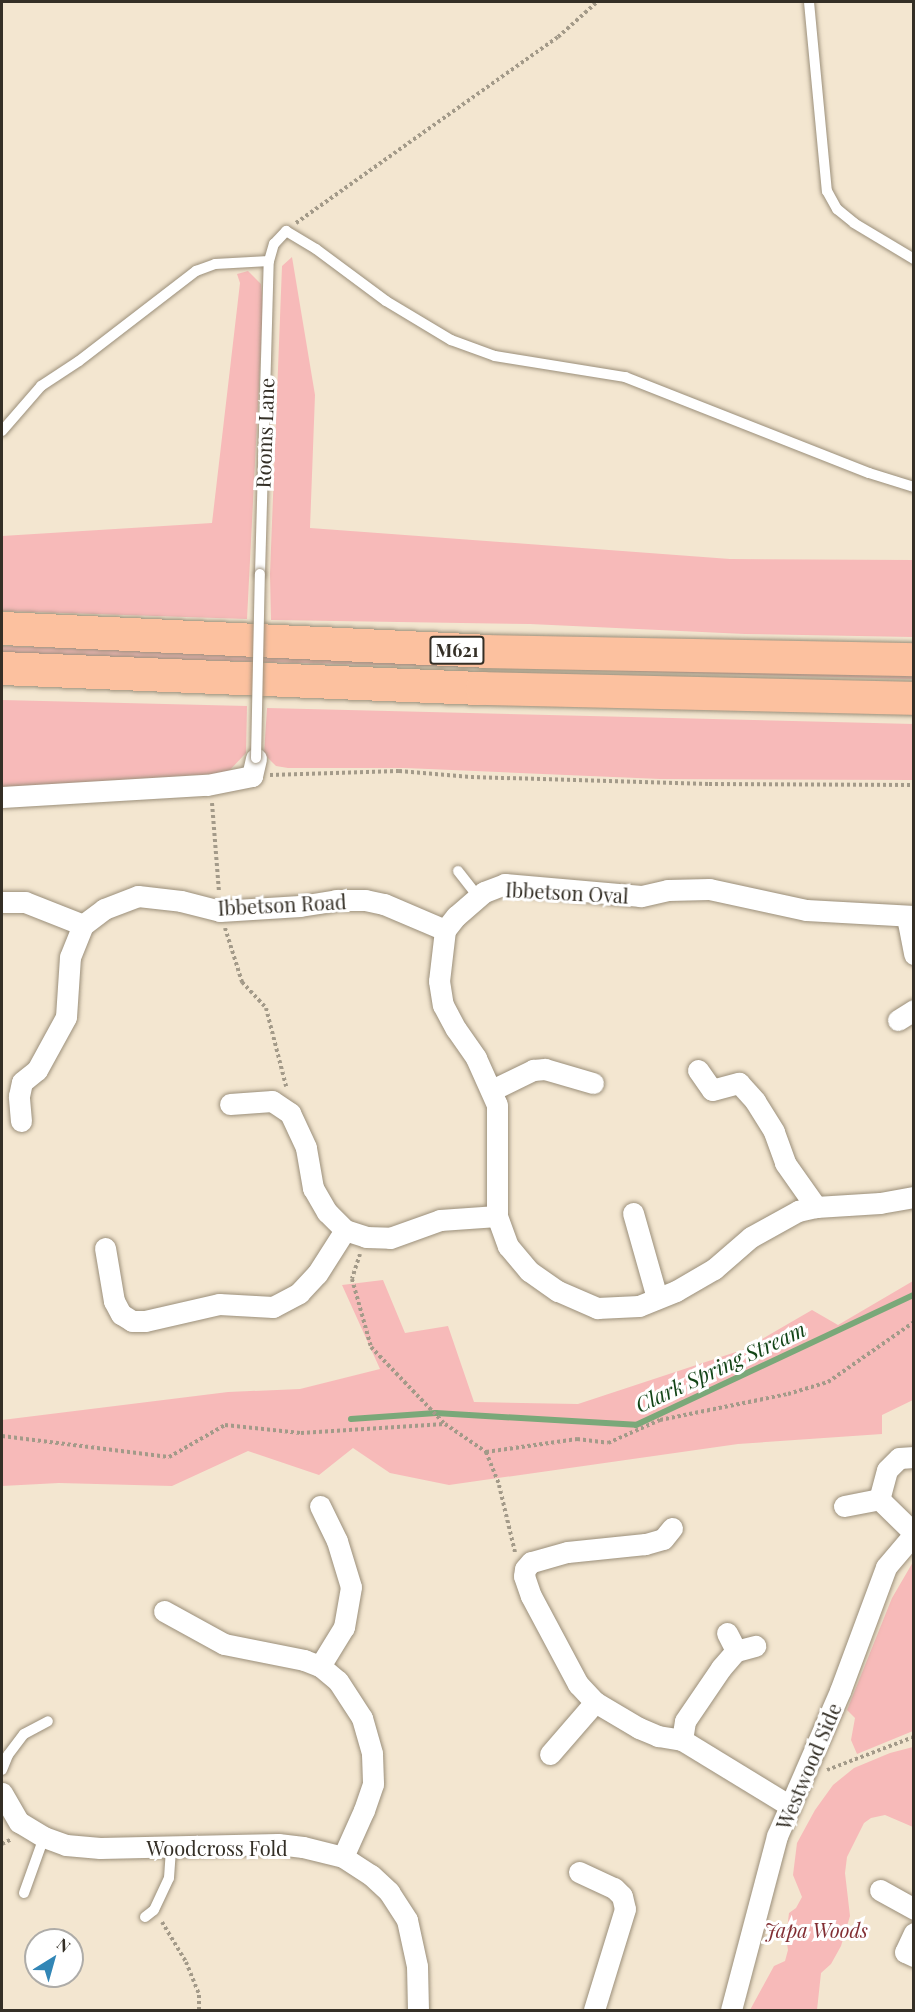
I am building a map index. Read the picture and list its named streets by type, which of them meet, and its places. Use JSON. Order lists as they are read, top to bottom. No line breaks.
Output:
{"streets":{"highway":["M621"],"street":["Ibbetson Oval","Ibbetson Road","Westwood Side","Woodcross Fold"],"lane":["Rooms Lane"]},"crossings":[["Ibbetson Oval","Ibbetson Road"]],"water":["Clark Spring Stream"],"parks":["Japa Woods"],"north":"top right"}
